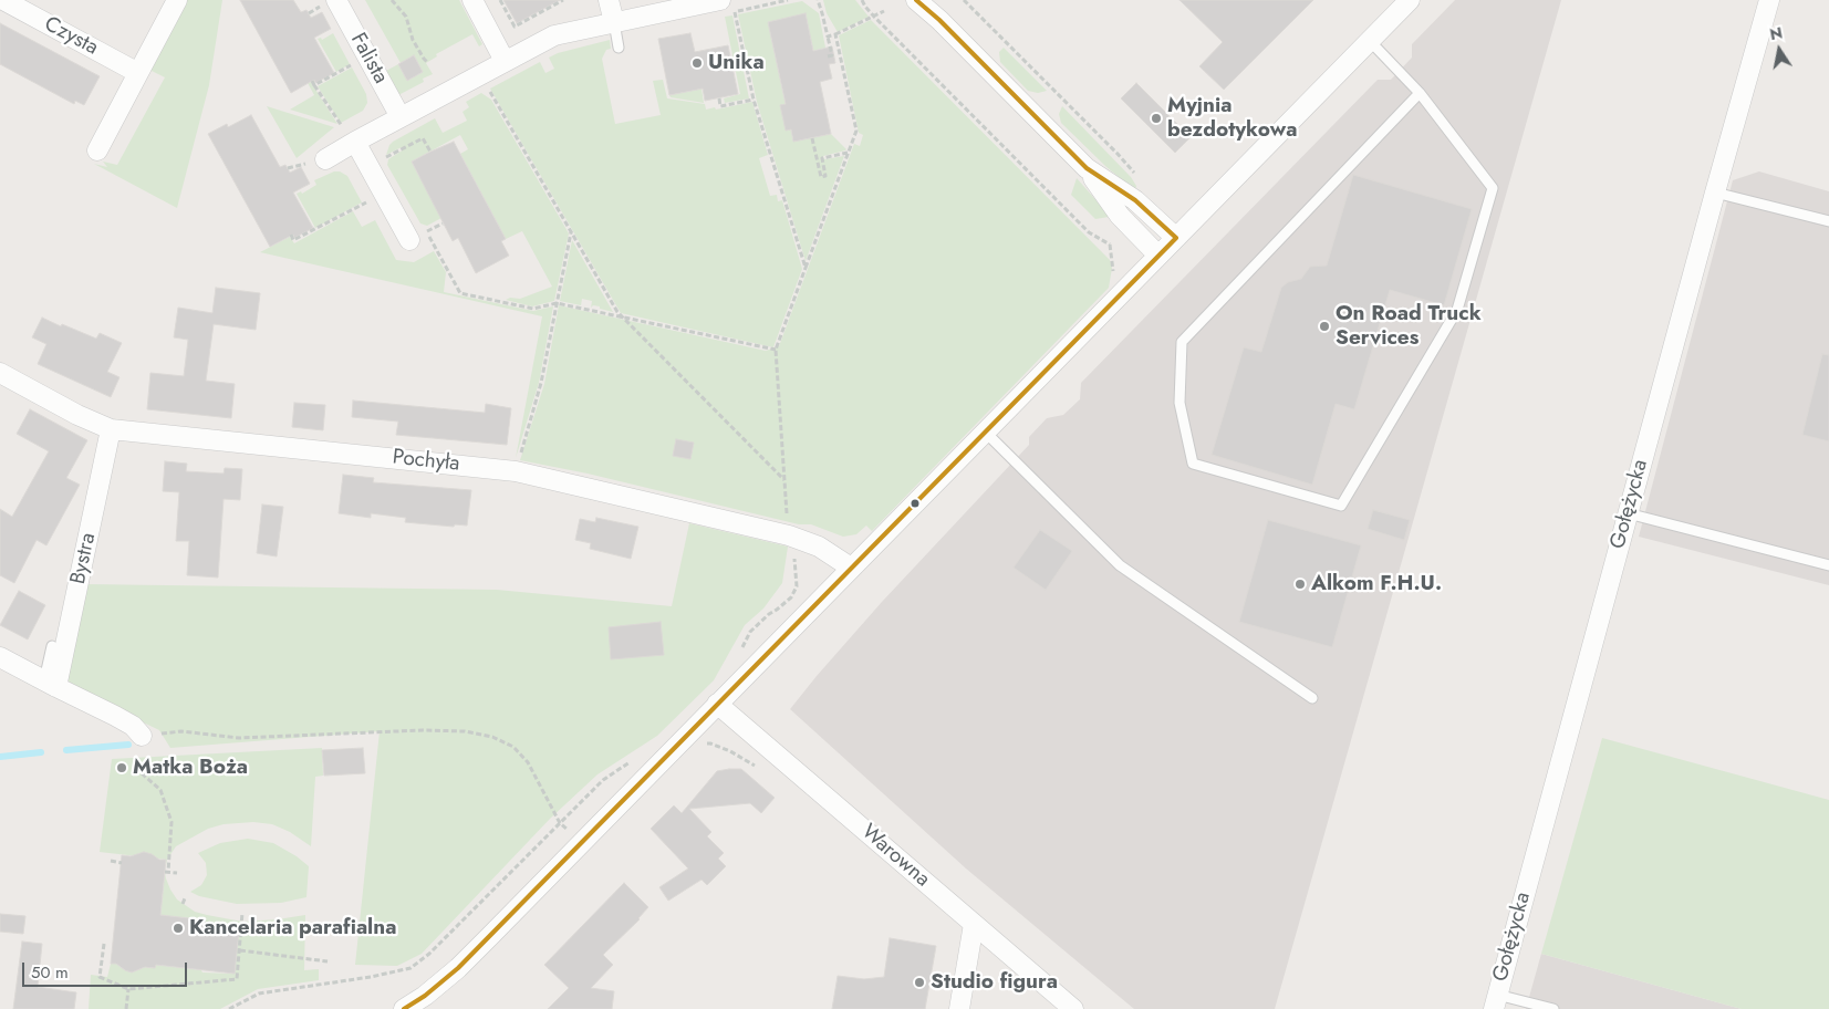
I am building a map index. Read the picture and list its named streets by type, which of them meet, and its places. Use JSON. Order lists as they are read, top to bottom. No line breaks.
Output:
{"streets":{"street":["Czysta","Falista","Pochyła","Gołężycka","Bystra","Warowna"]},"crossings":[["Pochyła","Bystra"]],"places":["Unika","Myjnia bezdotykowa","On Road Truck Services","Alkom F.H.U.","Matka Boża","Kancelaria parafialna","Studio figura"],"scale_bar":"50 m","north":"top"}
